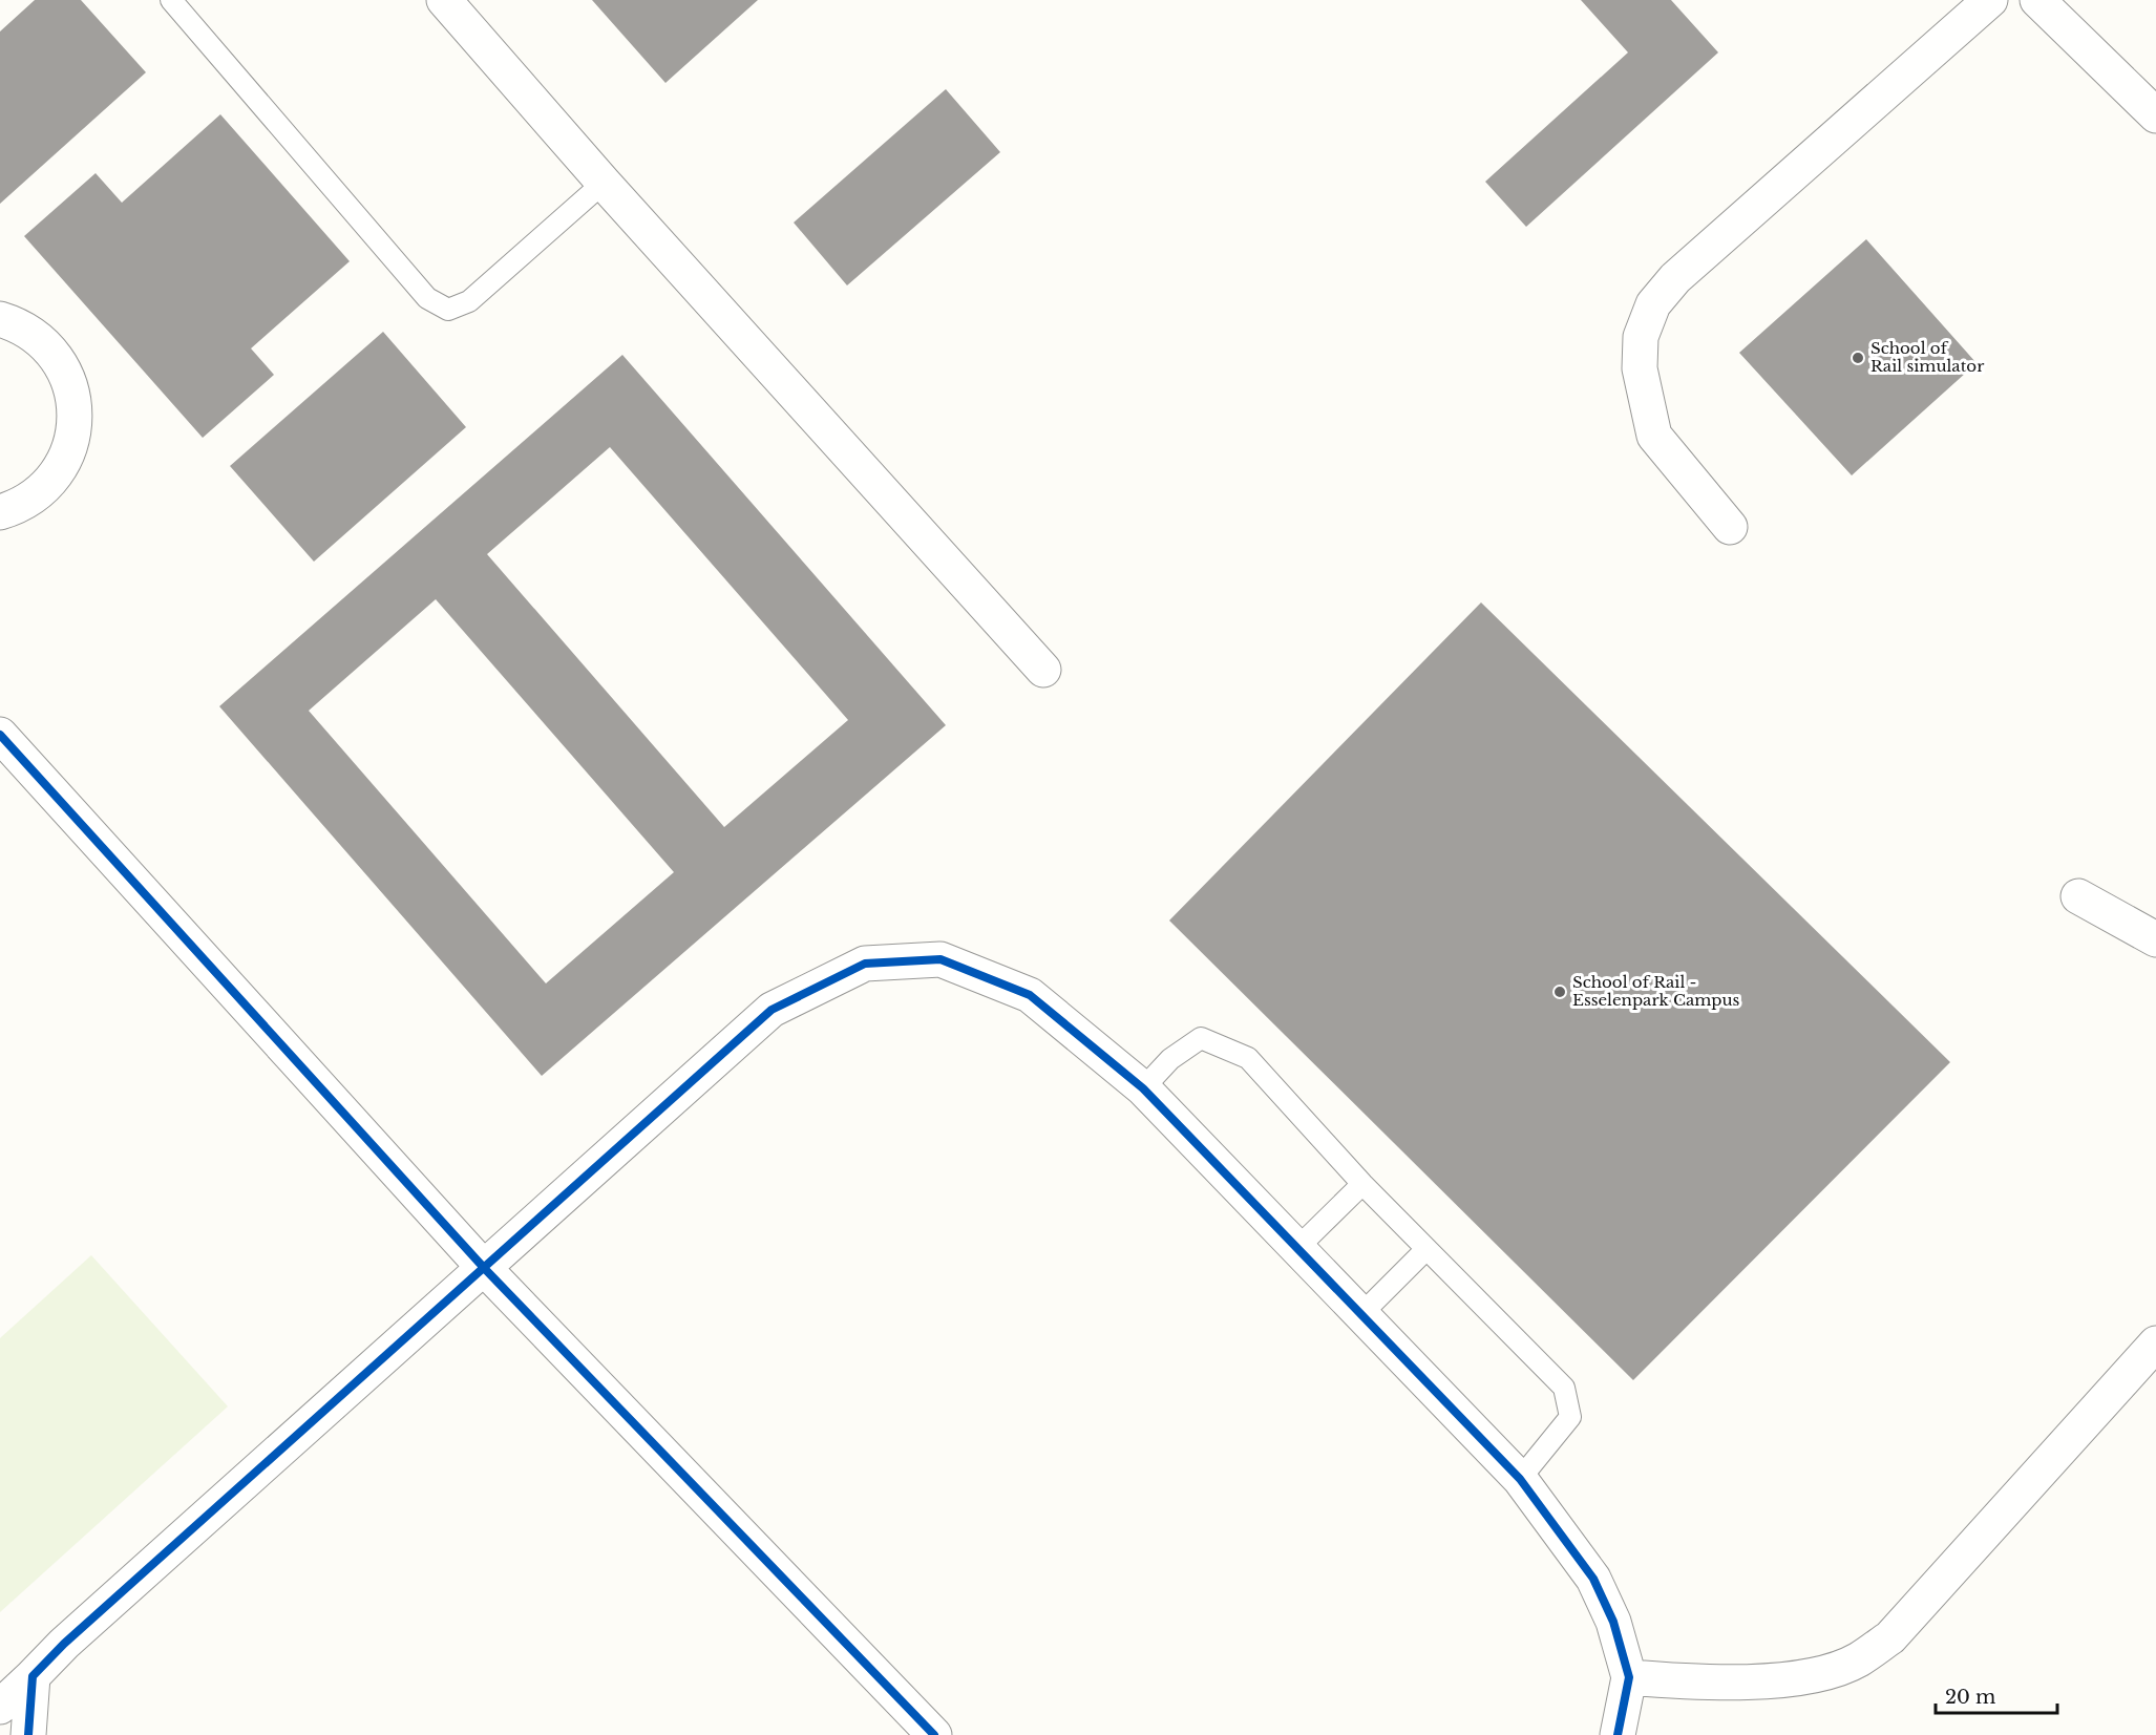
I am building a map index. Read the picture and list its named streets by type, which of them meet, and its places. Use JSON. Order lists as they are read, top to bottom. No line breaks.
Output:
{"places":["School of Rail simulator","School of Rail - Esselenpark Campus"],"scale_bar":"20 m"}
